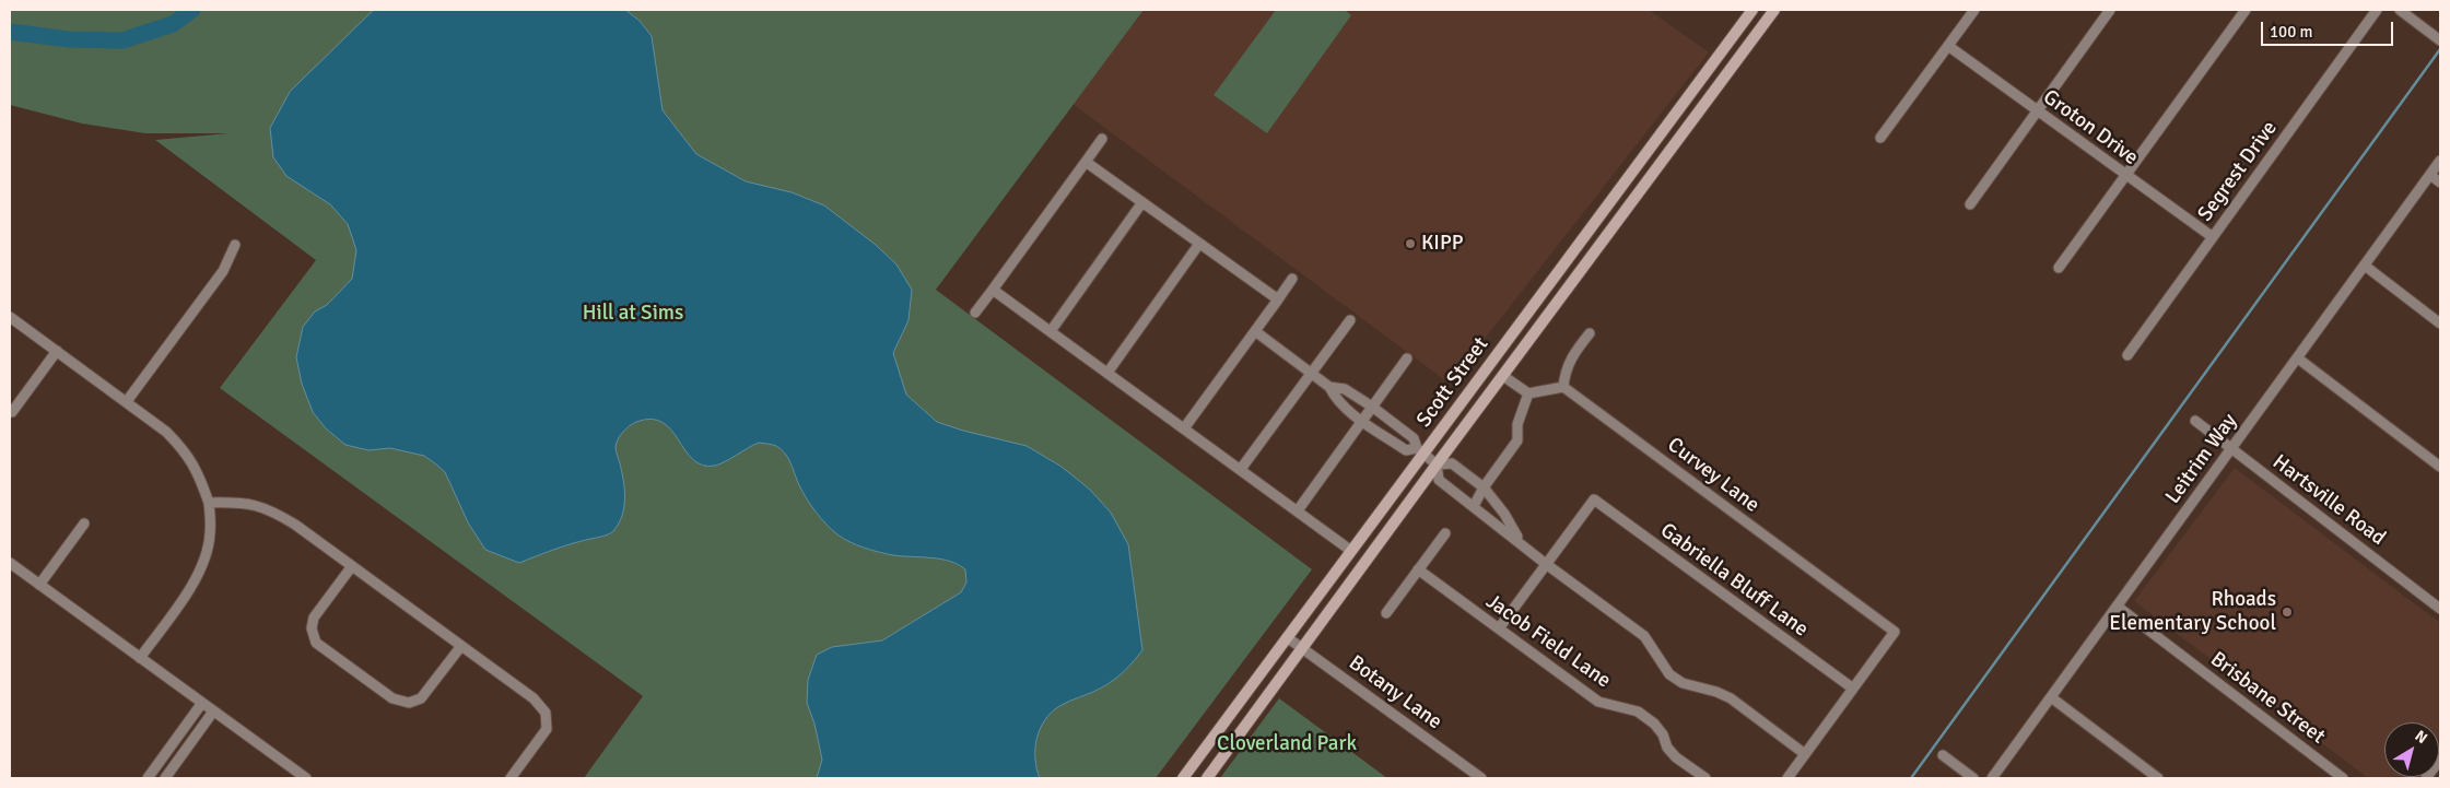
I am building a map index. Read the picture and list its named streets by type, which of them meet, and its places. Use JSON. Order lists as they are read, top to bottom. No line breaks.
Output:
{"streets":{"main road":["Scott Street"],"street":["Groton Drive","Segrest Drive","Leitrim Way","Curvey Lane","Hartsville Road","Gabriella Bluff Lane","Jacob Field Lane","Botany Lane","Brisbane Street"]},"crossings":[["Groton Drive","Segrest Drive"],["Scott Street","Botany Lane"],["Leitrim Way","Hartsville Road"],["Leitrim Way","Brisbane Street"],["Curvey Lane","Gabriella Bluff Lane"]],"parks":["Hill at Sims","Cloverland Park"],"places":["KIPP","Rhoads Elementary School"],"scale_bar":"100 m","north":"top right"}
